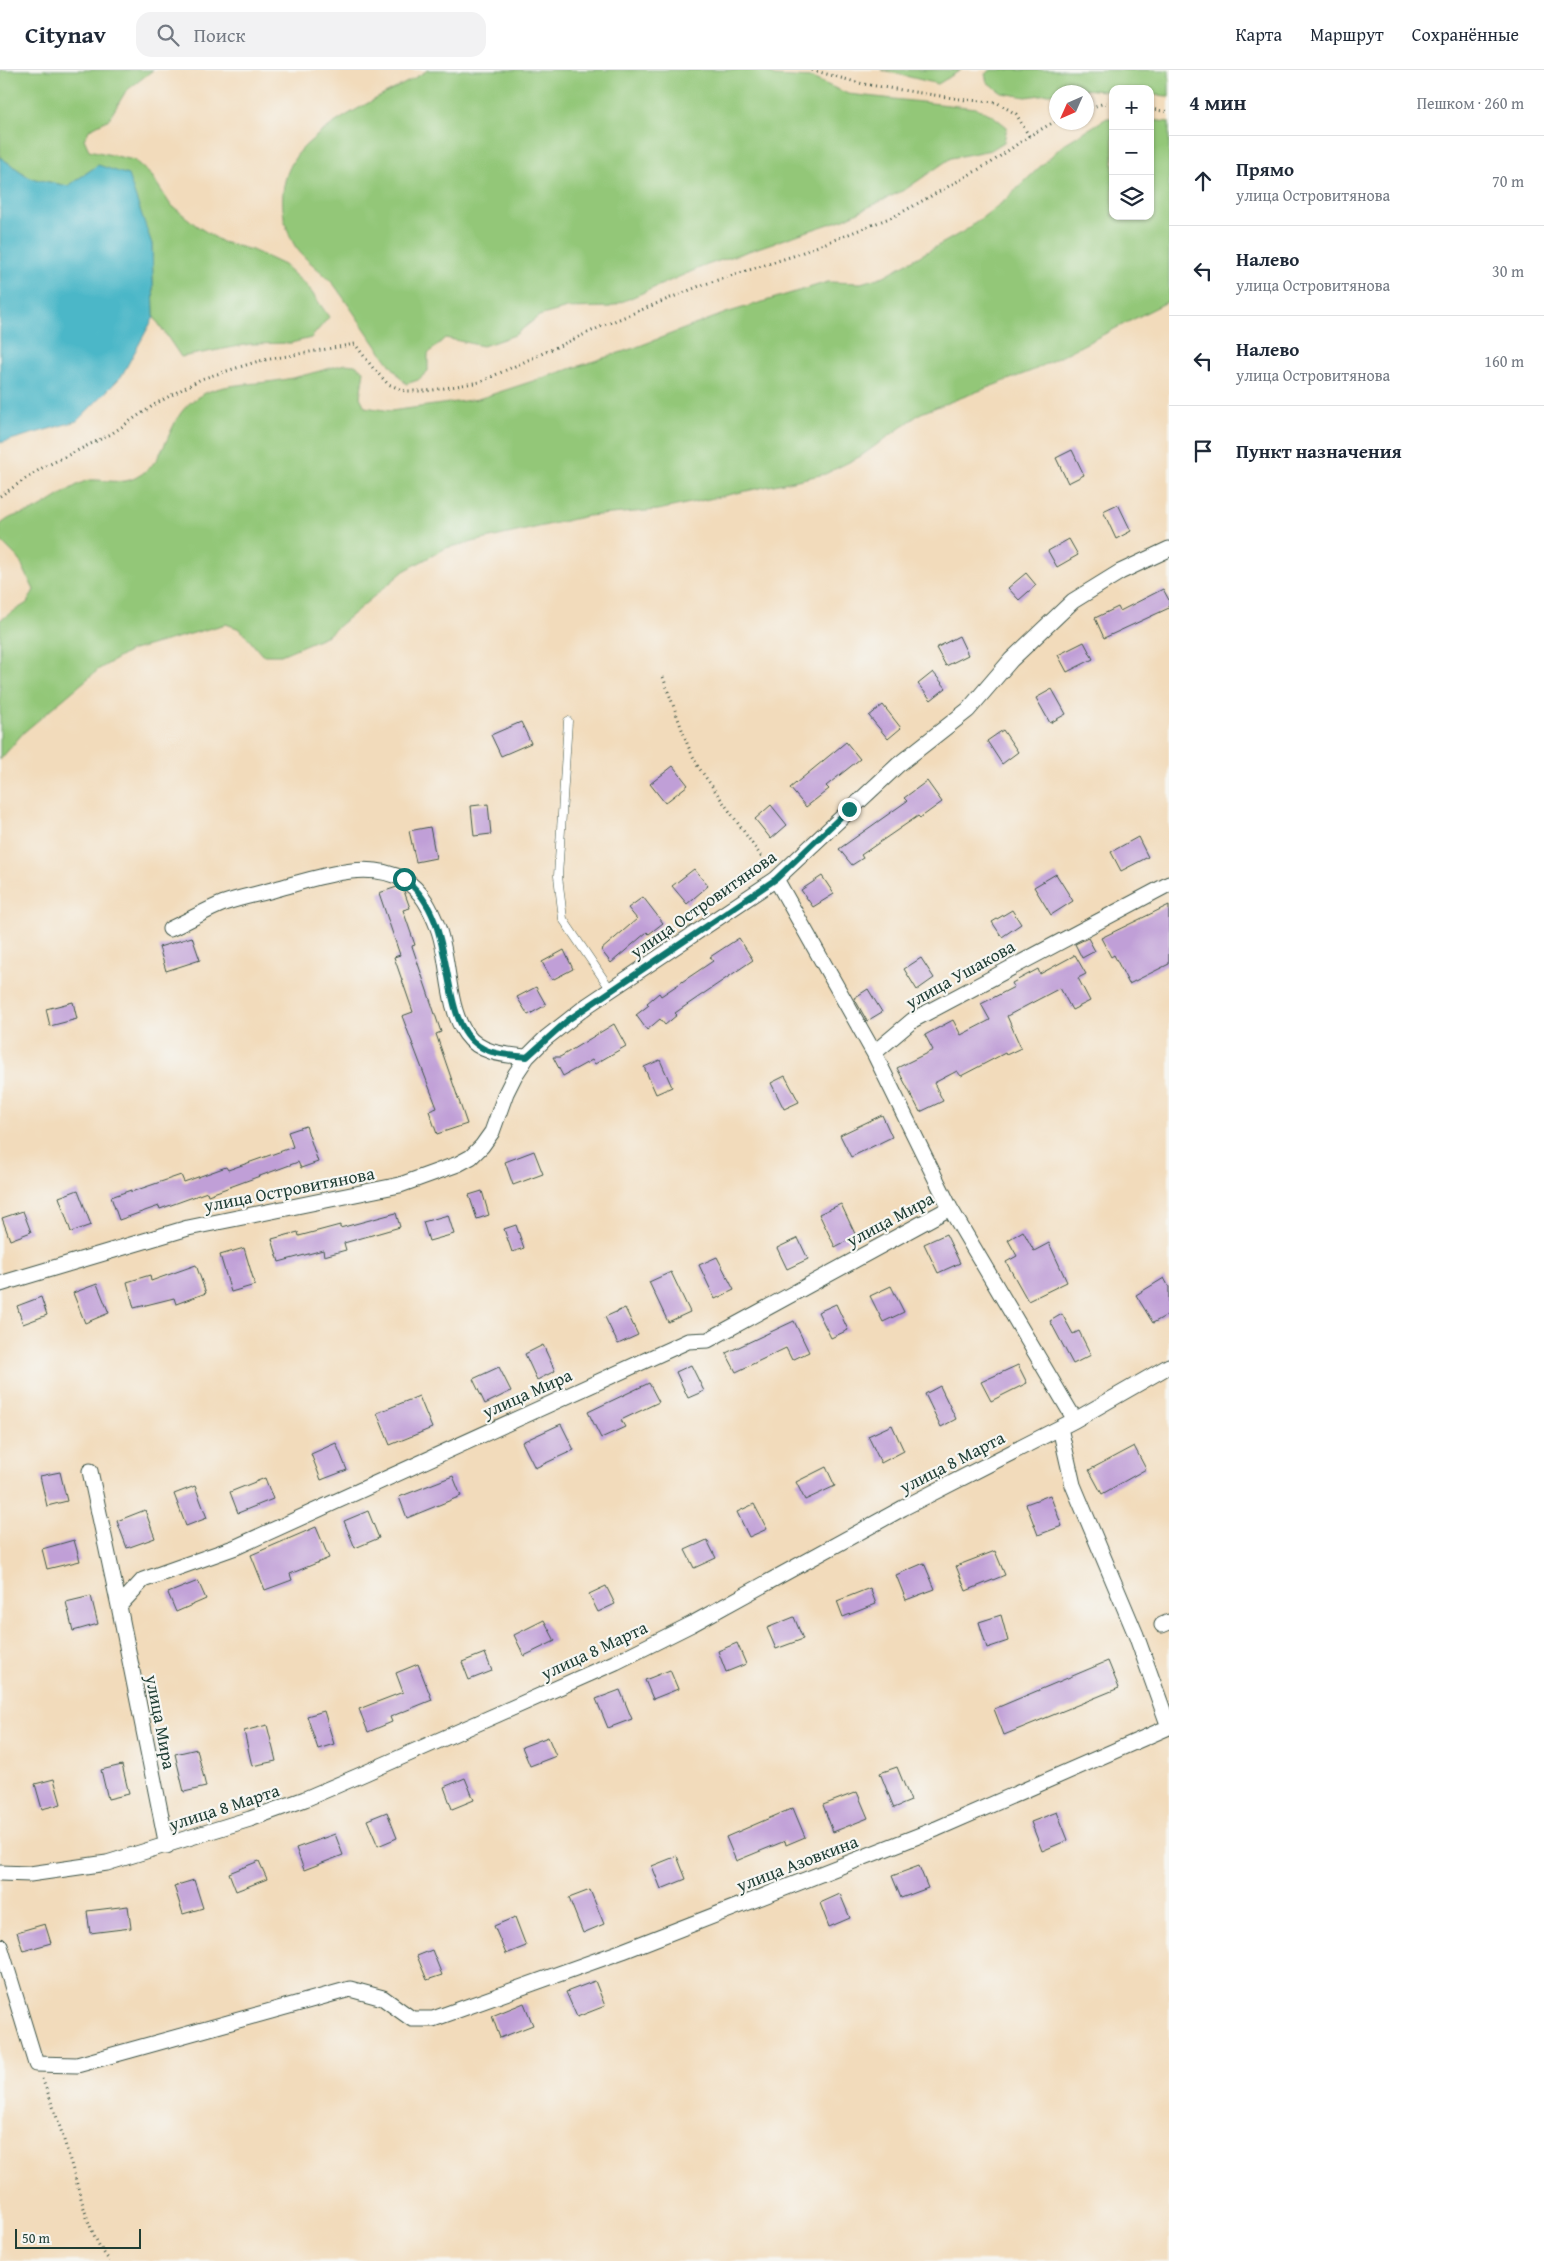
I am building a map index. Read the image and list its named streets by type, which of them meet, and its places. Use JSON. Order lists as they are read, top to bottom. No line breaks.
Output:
{"streets":{"street":["улица Островитянова","улица Ушакова","улица Мира","улица 8 Марта","улица Азовкина"]},"crossings":[["улица Мира","улица 8 Марта"]],"scale_bar":"50 m","north":"bottom left","page":{"header":"Citynav","search":"Поиск","nav":["Карта","Маршрут","Сохранённые"],"heading":["4 мин","Пешком · 260 m"],"map_buttons":["+","−"],"list":[["Прямо","улица Островитянова","70 m"],["Налево","улица Островитянова","30 m"],["Налево","улица Островитянова","160 m"],"Пункт назначения"],"scale":"50 m"}}
